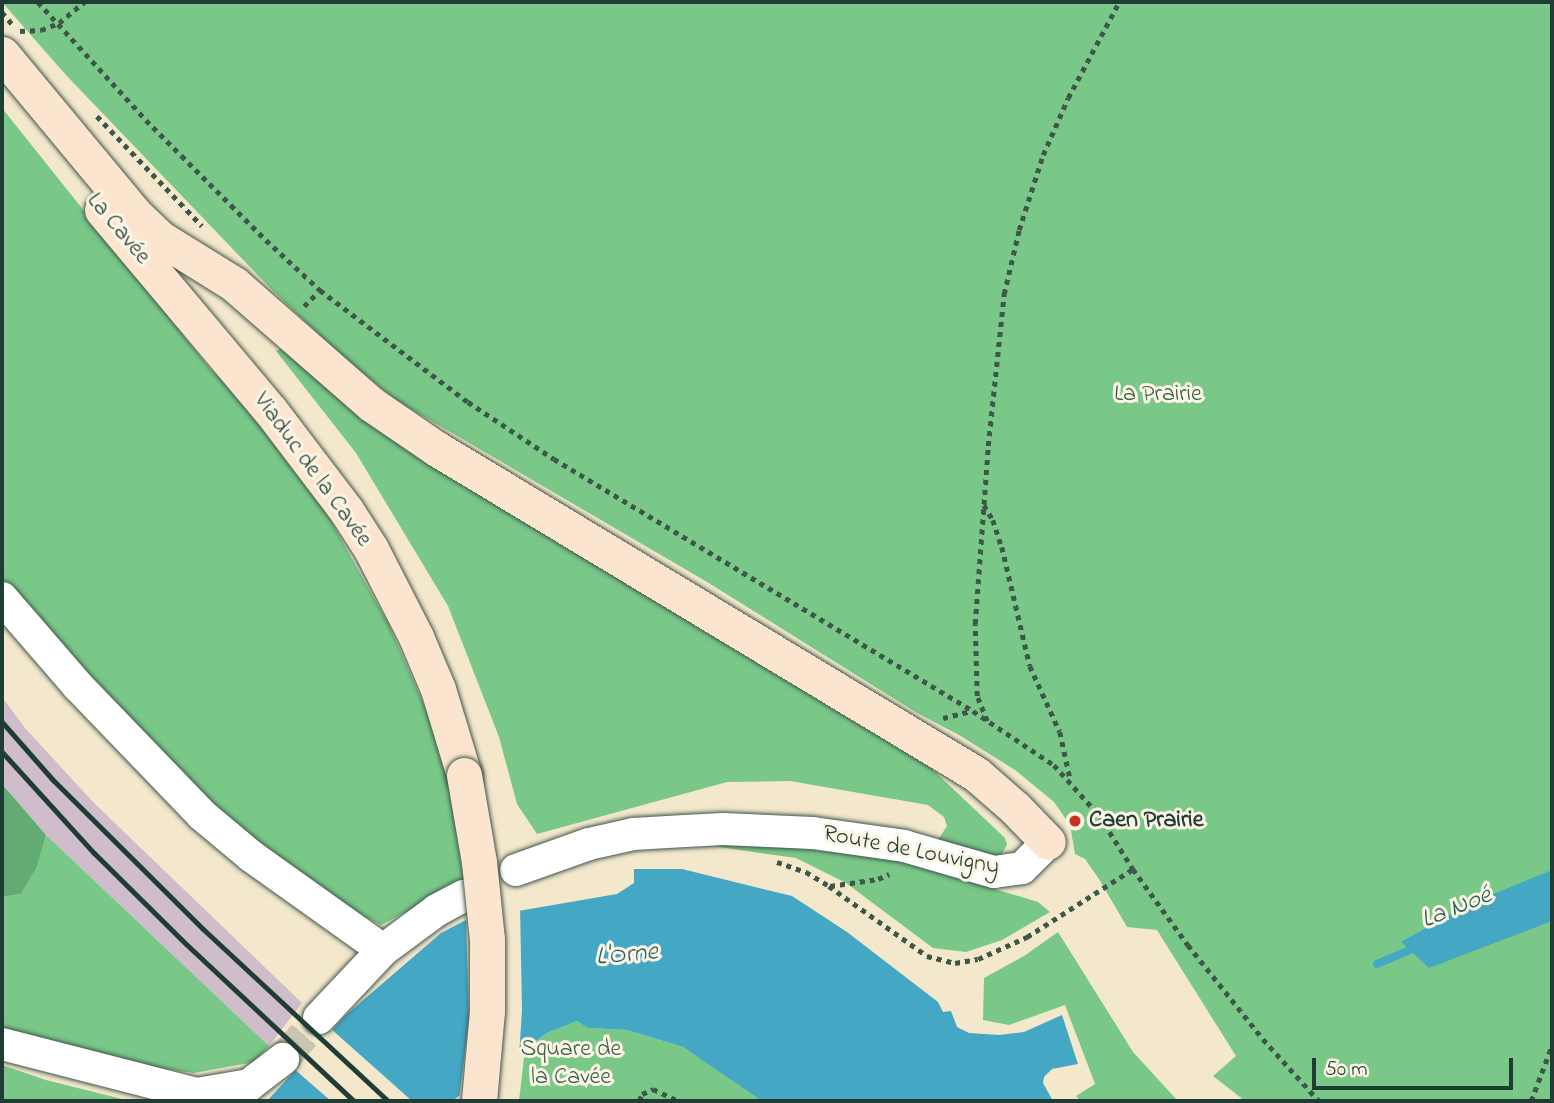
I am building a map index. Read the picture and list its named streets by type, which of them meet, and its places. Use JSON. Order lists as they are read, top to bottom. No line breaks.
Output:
{"streets":{"main road":["La Cavée","Viaduc de la Cavée"],"street":["Route de Louvigny"]},"crossings":[["La Cavée","Viaduc de la Cavée"]],"water":["La Noé","L'Orne"],"parks":["La Prairie","Square de la Cavée"],"places":["Caen Prairie"],"scale_bar":"50 m"}
